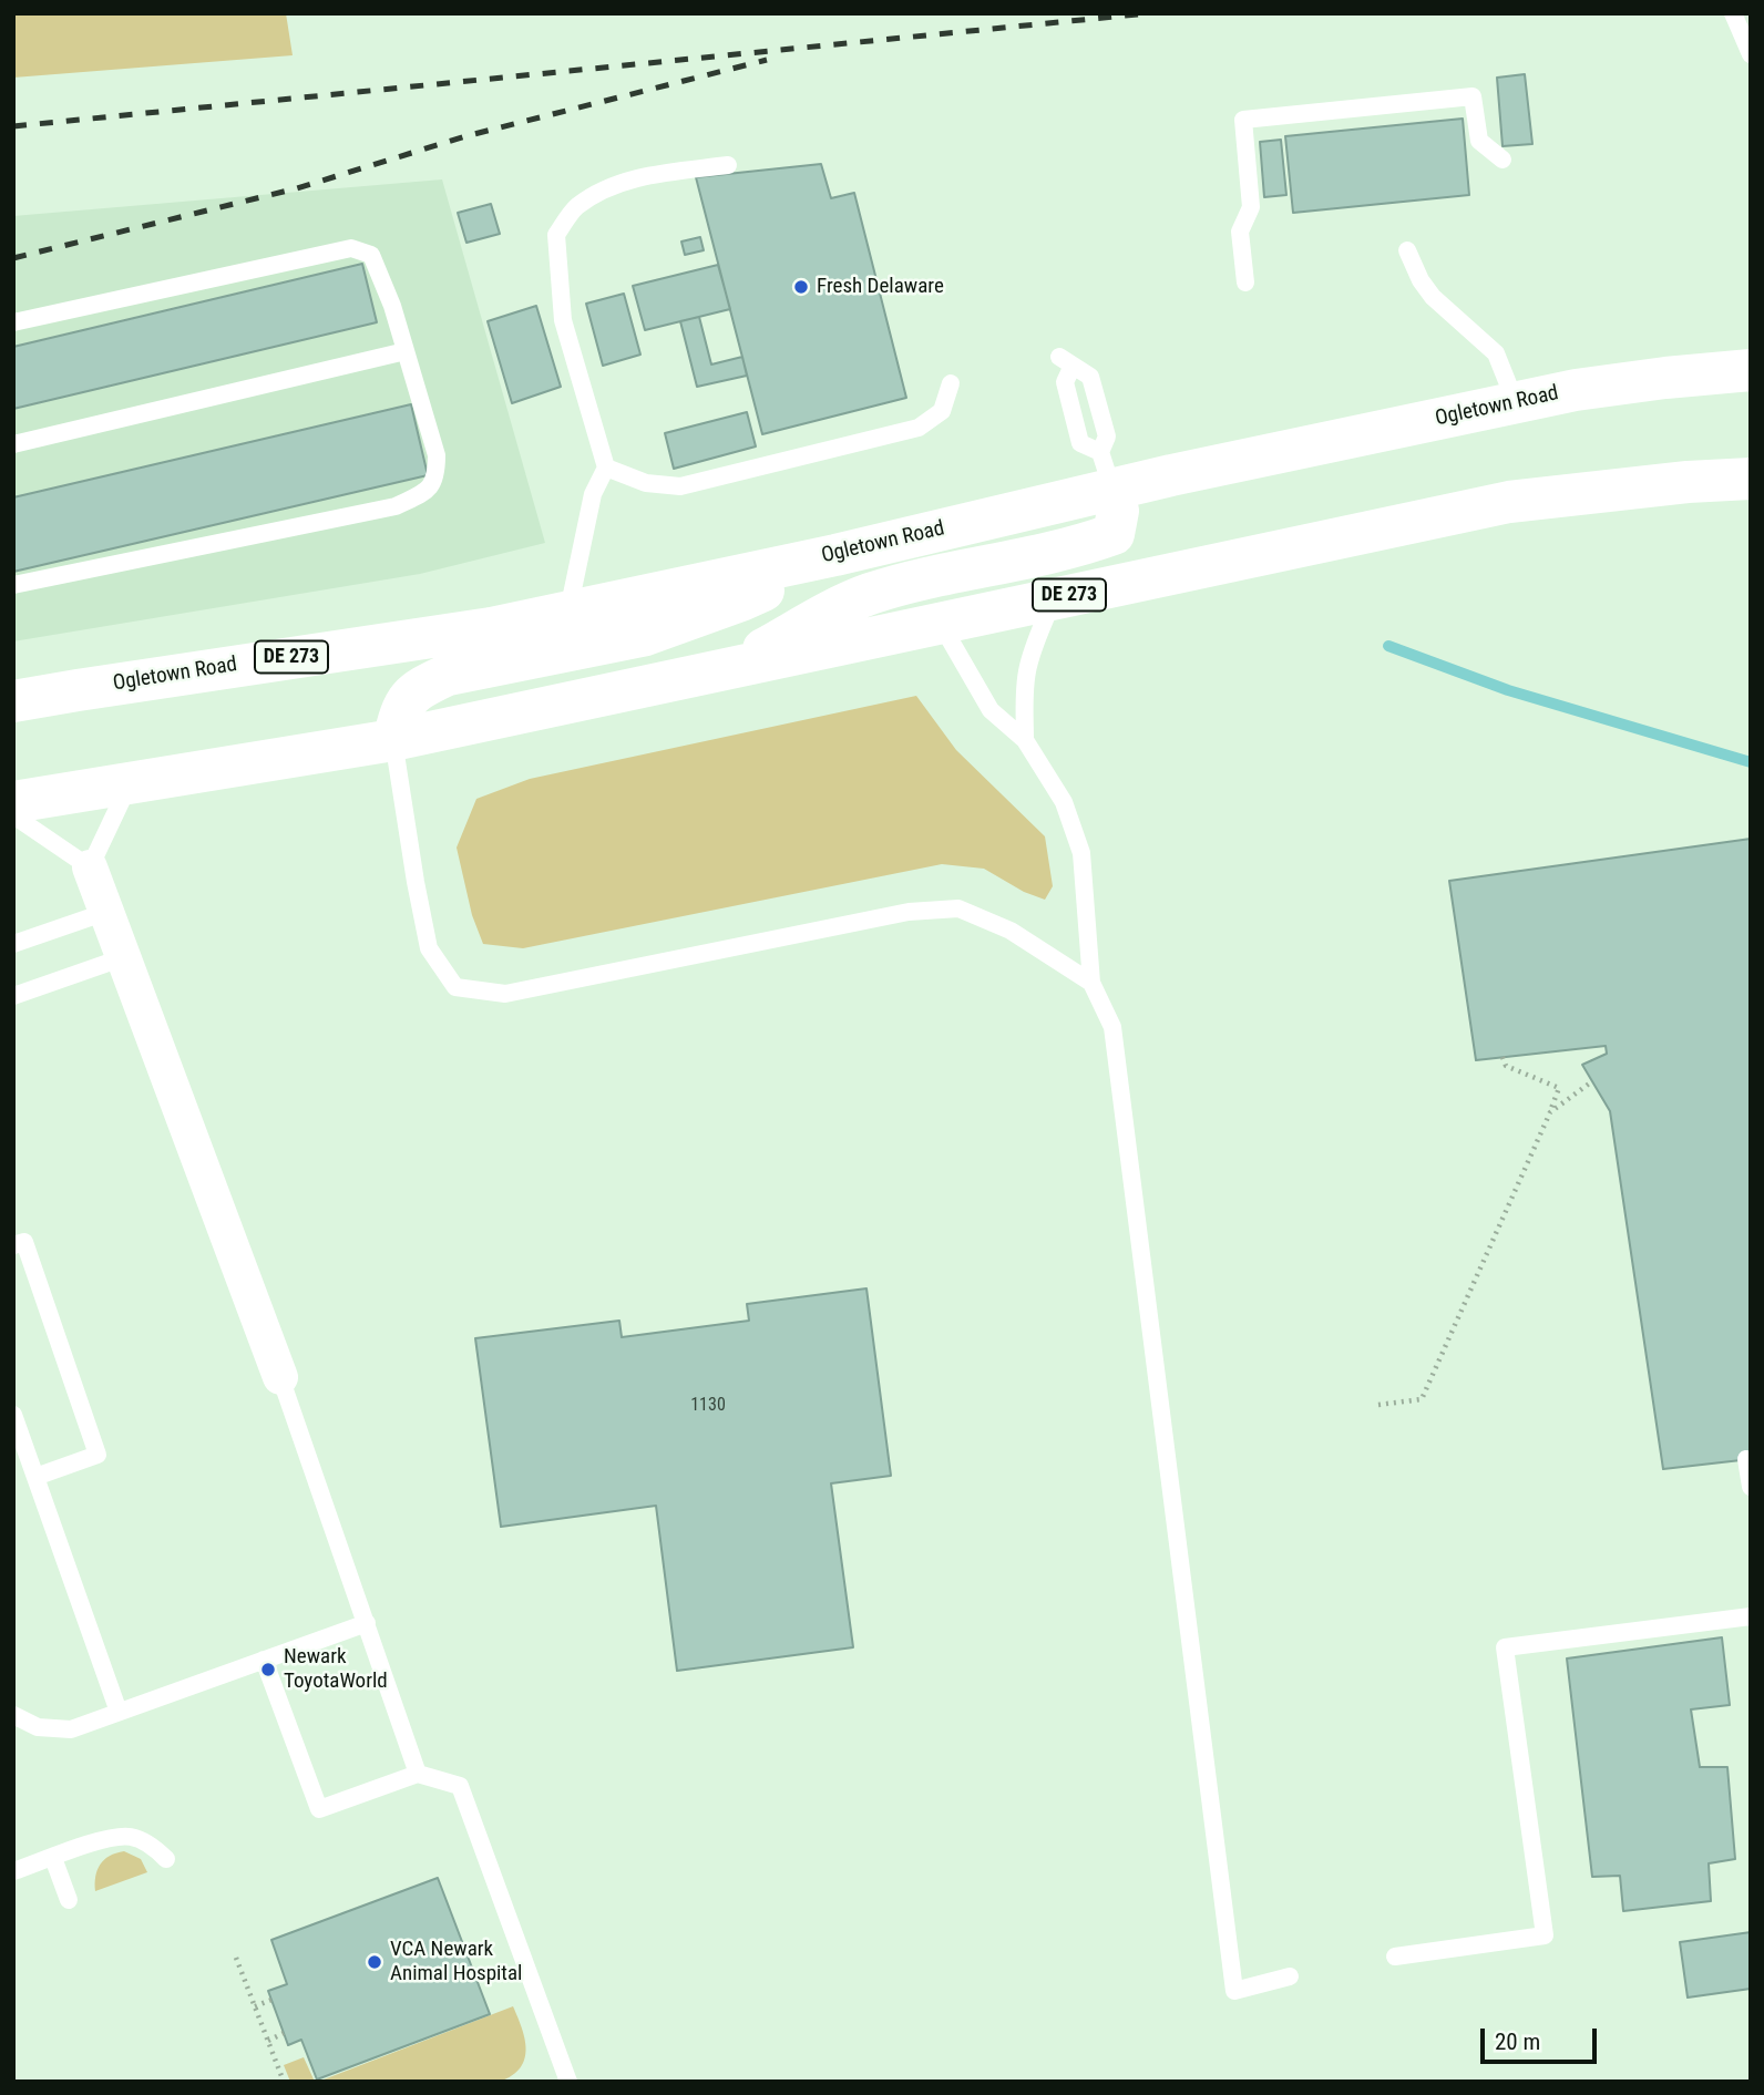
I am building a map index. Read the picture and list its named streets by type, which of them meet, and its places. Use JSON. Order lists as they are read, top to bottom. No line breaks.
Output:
{"streets":{"main road":["Ogletown Road","DE 273"]},"places":["Fresh Delaware","Newark ToyotaWorld","VCA Newark Animal Hospital"],"house_numbers":["1130"],"scale_bar":"20 m"}
